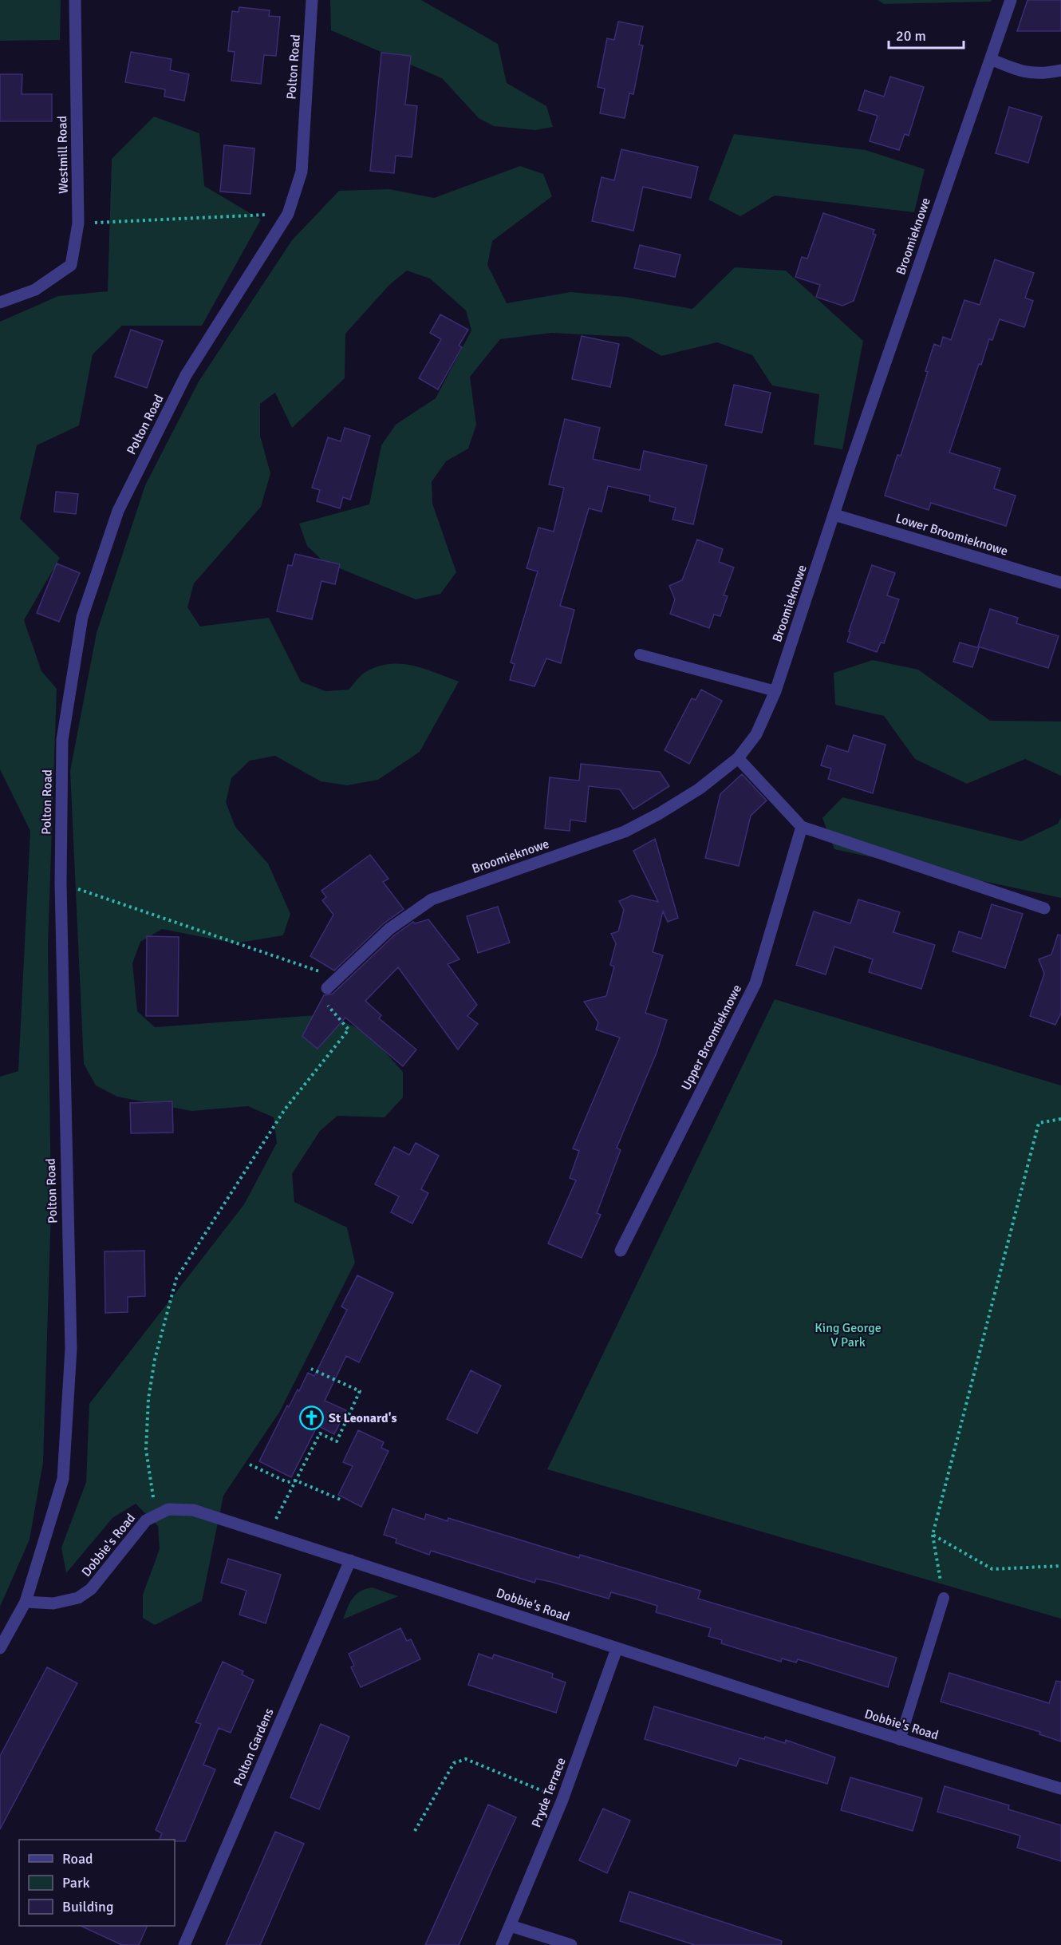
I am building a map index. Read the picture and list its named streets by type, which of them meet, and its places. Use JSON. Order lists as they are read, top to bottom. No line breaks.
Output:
{"streets":{"street":["Polton Road","Westmill Road","Broomieknowe","Lower Broomieknowe","Upper Broomieknowe","Dobbie's Road","Polton Gardens","Pryde Terrace"]},"crossings":[["Polton Road","Dobbie's Road"],["Broomieknowe","Lower Broomieknowe"],["Dobbie's Road","Polton Gardens"],["Dobbie's Road","Pryde Terrace"]],"parks":["King George V Park"],"places":{"church":["St Leonard's"]},"legend":["Road","Park","Building"],"scale_bar":"20 m"}
